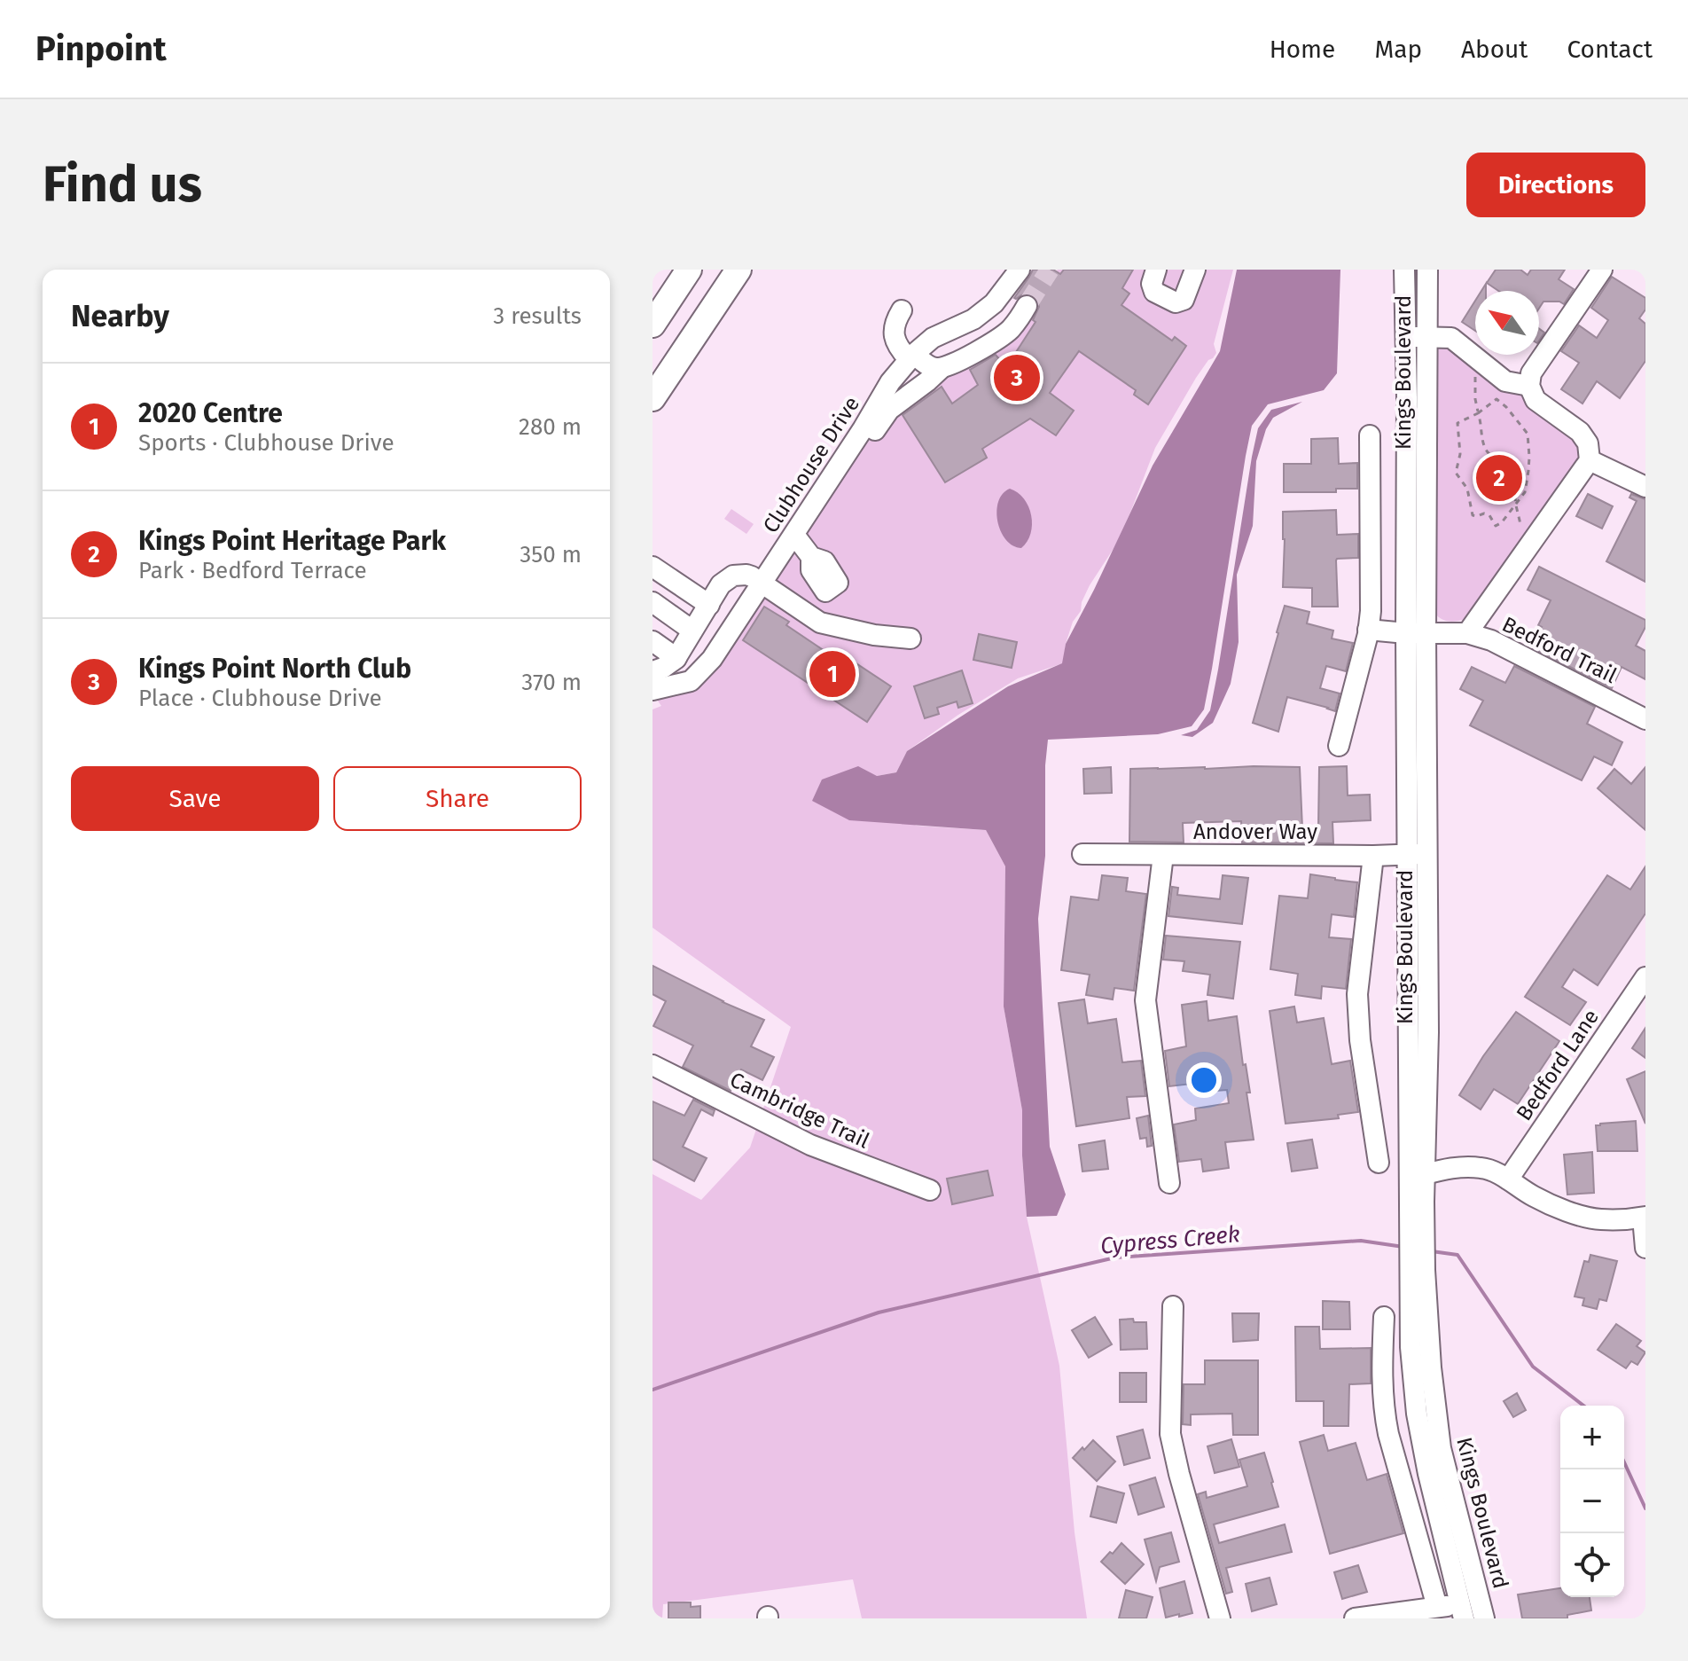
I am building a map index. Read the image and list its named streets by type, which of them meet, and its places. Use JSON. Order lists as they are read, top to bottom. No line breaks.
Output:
{"streets":{"street":["Kings Boulevard","Clubhouse Drive","Bedford Trail","Andover Way","Bedford Lane","Cambridge Trail"]},"crossings":[["Kings Boulevard","Bedford Trail"],["Kings Boulevard","Andover Way"]],"water":["Cypress Creek"],"north":"top left","page":{"header":"Pinpoint","nav":["Home","Map","About","Contact"],"buttons":["Directions",["Save","Share"]],"title":"Find us","heading":["Nearby","3 results"],"pins":["3","2","1"],"list":[{"mark":"1","name":"2020 Centre","note":"Sports · Clubhouse Drive","value":"280 m"},{"mark":"2","name":"Kings Point Heritage Park","note":"Park · Bedford Terrace","value":"350 m"},{"mark":"3","name":"Kings Point North Club","note":"Place · Clubhouse Drive","value":"370 m"}],"map_buttons":["+","−"]}}
